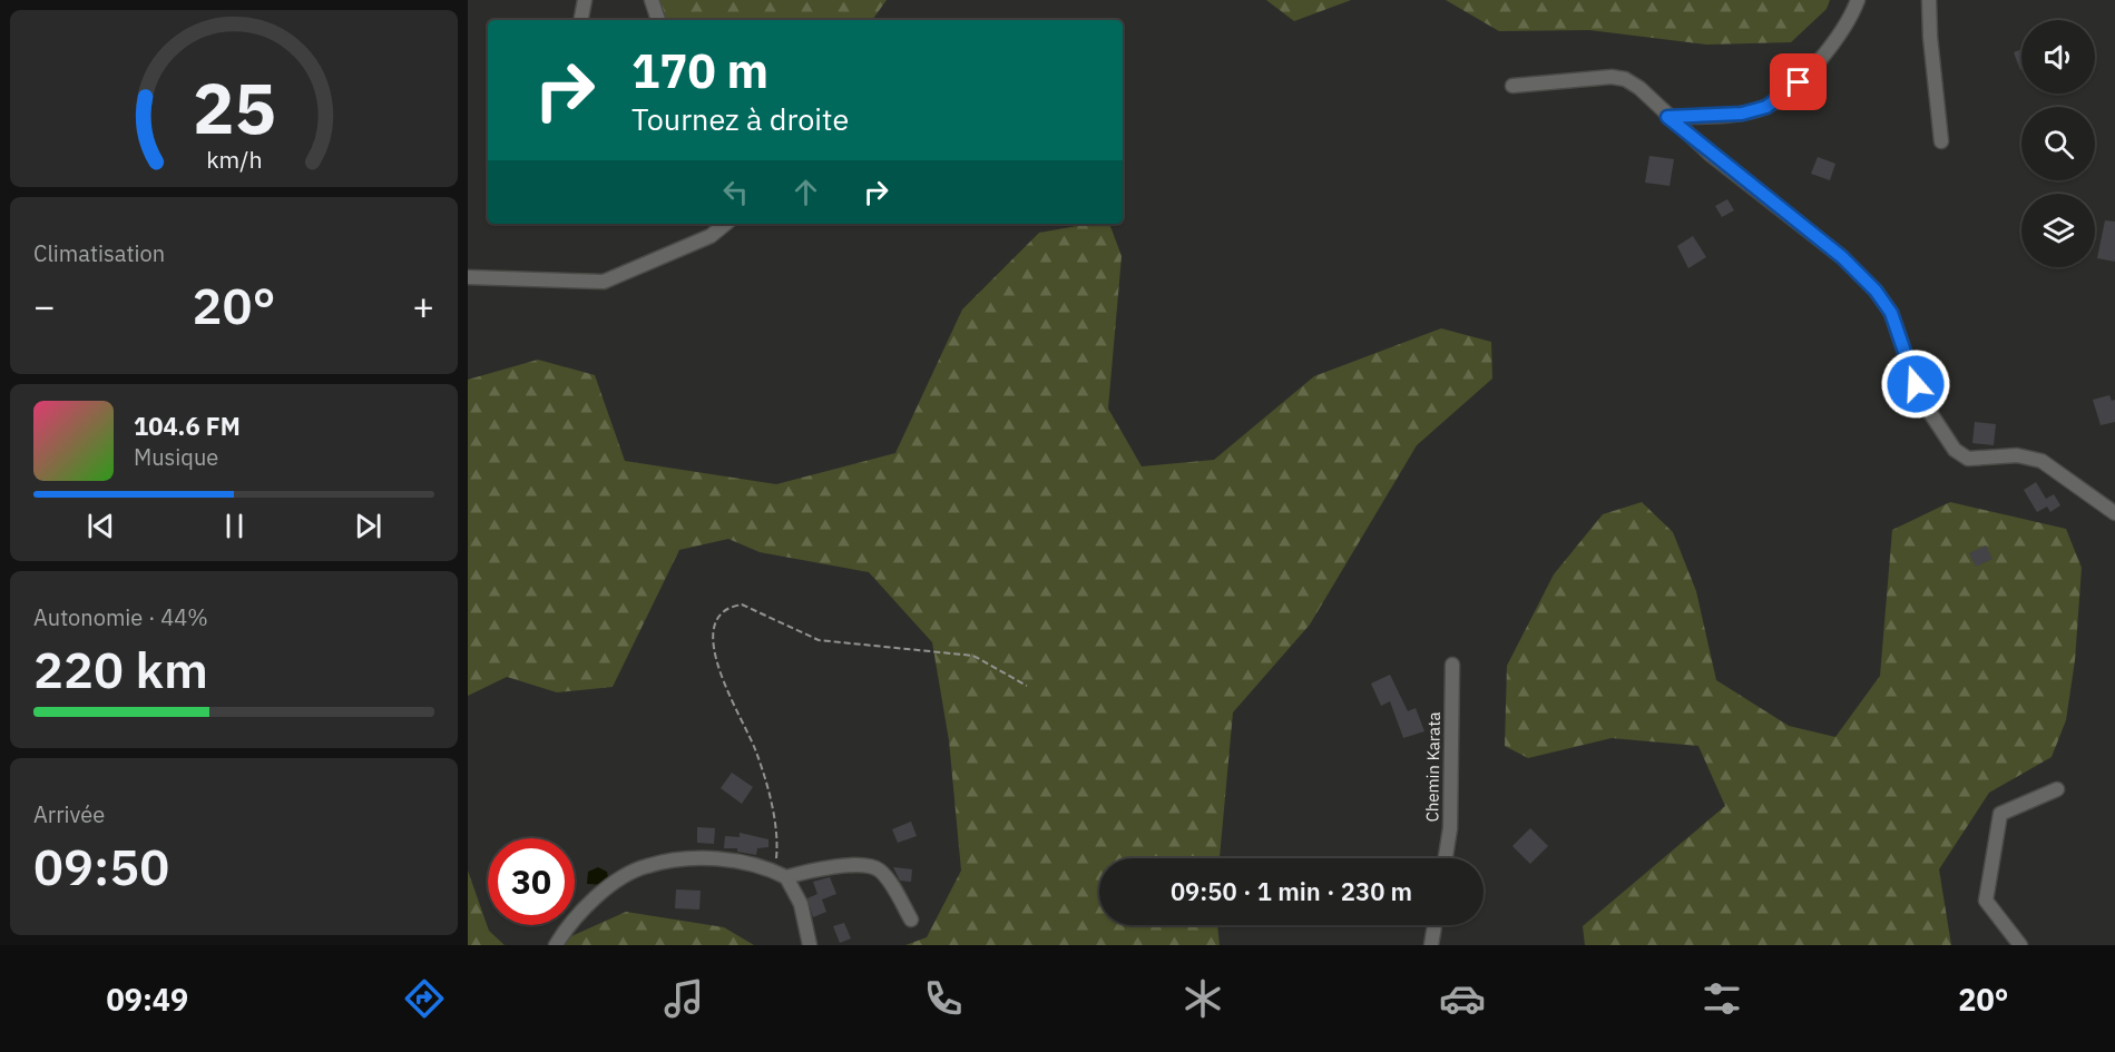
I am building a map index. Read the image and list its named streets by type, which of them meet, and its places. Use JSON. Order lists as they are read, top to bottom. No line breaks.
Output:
{"streets":{"street":["Chemin Karata"]},"page":{"turn":["170 m","Tournez à droite"],"tile":["Climatisation",["Autonomie · 44%","220 km"],["Arrivée","09:50"]],"heat":["−","20°","+"],"song":["104.6 FM","Musique"],"limit":"30","trip":"09:50 · 1 min · 230 m","tabs":["09:49","20°"],"gauge":["25","km/h"]}}
